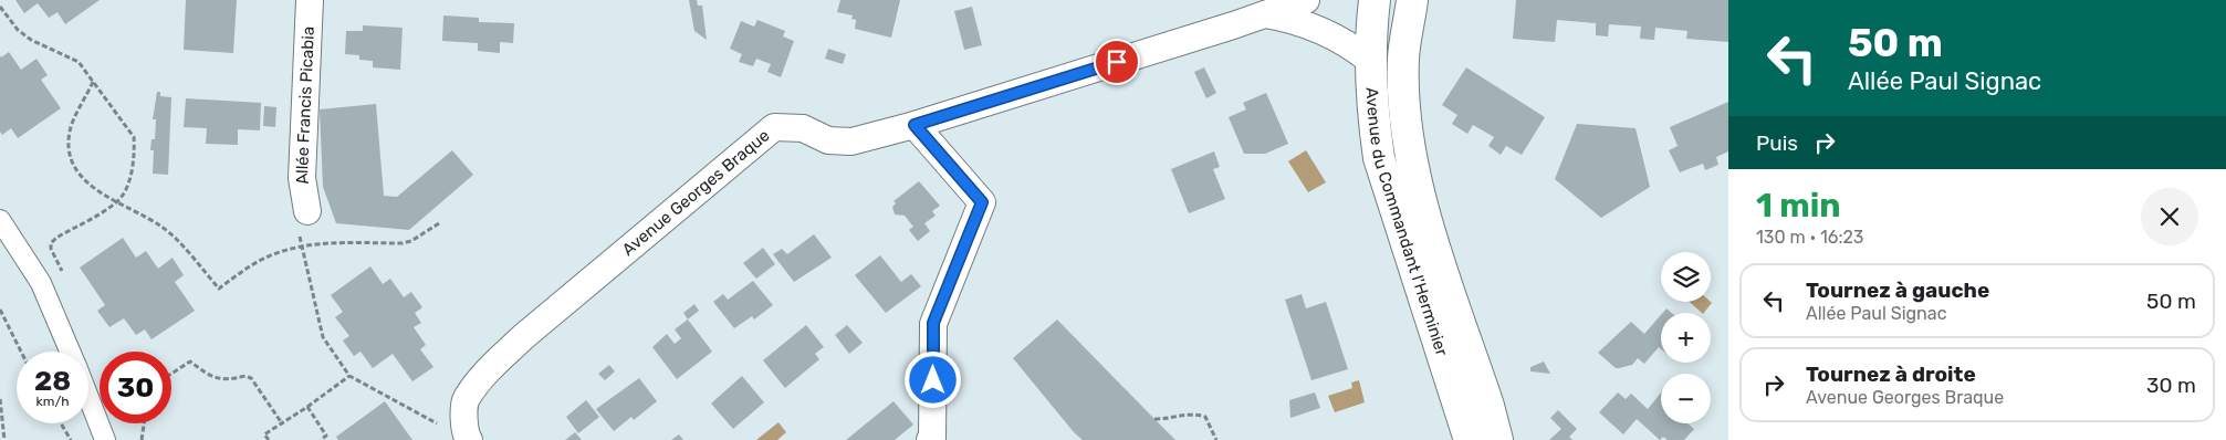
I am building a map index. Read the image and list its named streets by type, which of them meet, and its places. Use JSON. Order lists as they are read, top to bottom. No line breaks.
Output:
{"streets":{"street":["Allée Francis Picabia","Avenue Georges Braque","Avenue du Commandant l'Herminier"]},"crossings":[["Avenue Georges Braque","Avenue du Commandant l'Herminier"]],"page":{"turn":["50 m","Allée Paul Signac"],"then":"Puis","heading":["1 min","130 m · 16:23"],"map_buttons":["+","−"],"list":[{"name":"Tournez à gauche","note":"Allée Paul Signac","value":"50 m"},{"name":"Tournez à droite","note":"Avenue Georges Braque","value":"30 m"}],"speed":"28 km/h","limit":"30"}}
